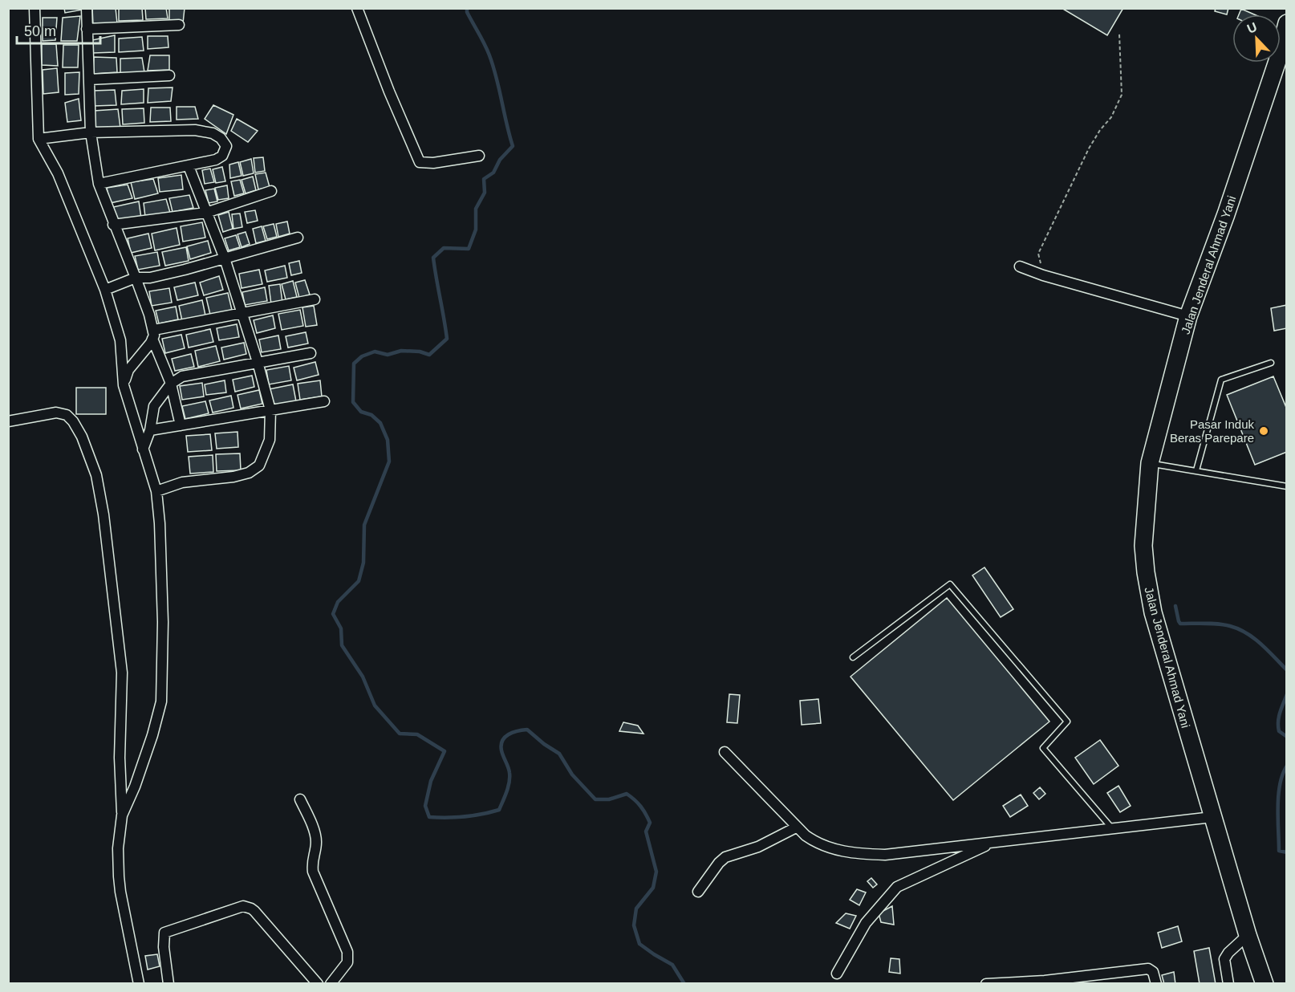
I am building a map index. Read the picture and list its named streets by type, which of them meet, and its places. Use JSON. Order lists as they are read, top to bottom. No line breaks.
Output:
{"streets":{"highway":["Jalan Jenderal Ahmad Yani"]},"places":["Pasar Induk Beras Parepare"],"scale_bar":"50 m","north":"top left"}
